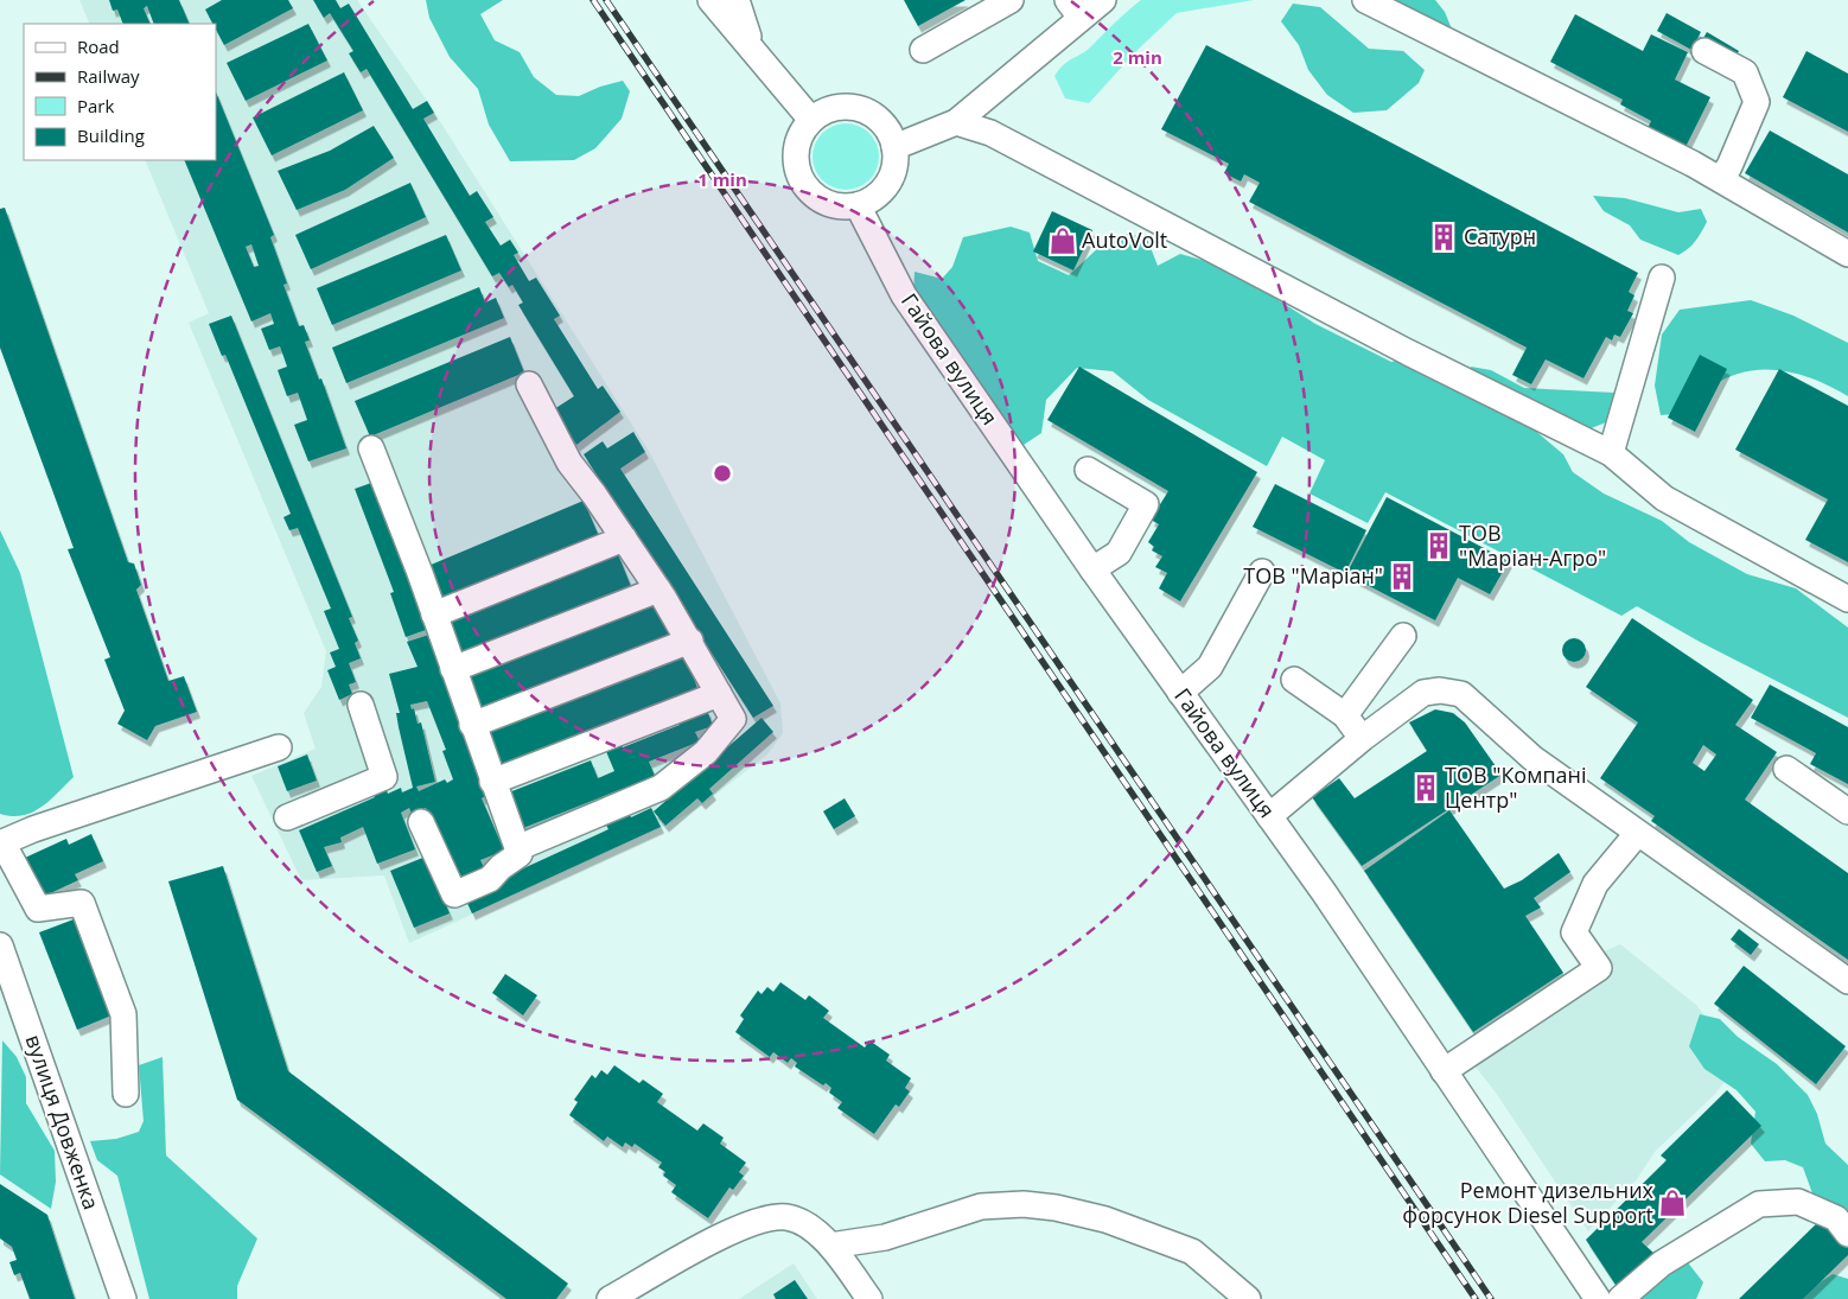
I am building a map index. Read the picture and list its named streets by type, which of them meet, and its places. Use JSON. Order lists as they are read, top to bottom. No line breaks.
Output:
{"streets":{"street":["Гайова вулиця","вулиця Довженка"]},"places":{"building":["Сатурн","ТОВ \"Маріан-Агро\"","ТОВ \"Маріан\"","ТОВ \"Компані Центр\""],"shop":["AutoVolt","Ремонт дизельних форсунок Diesel Support"]},"legend":["Road","Railway","Park","Building"],"rings":["2 min","1 min"]}
